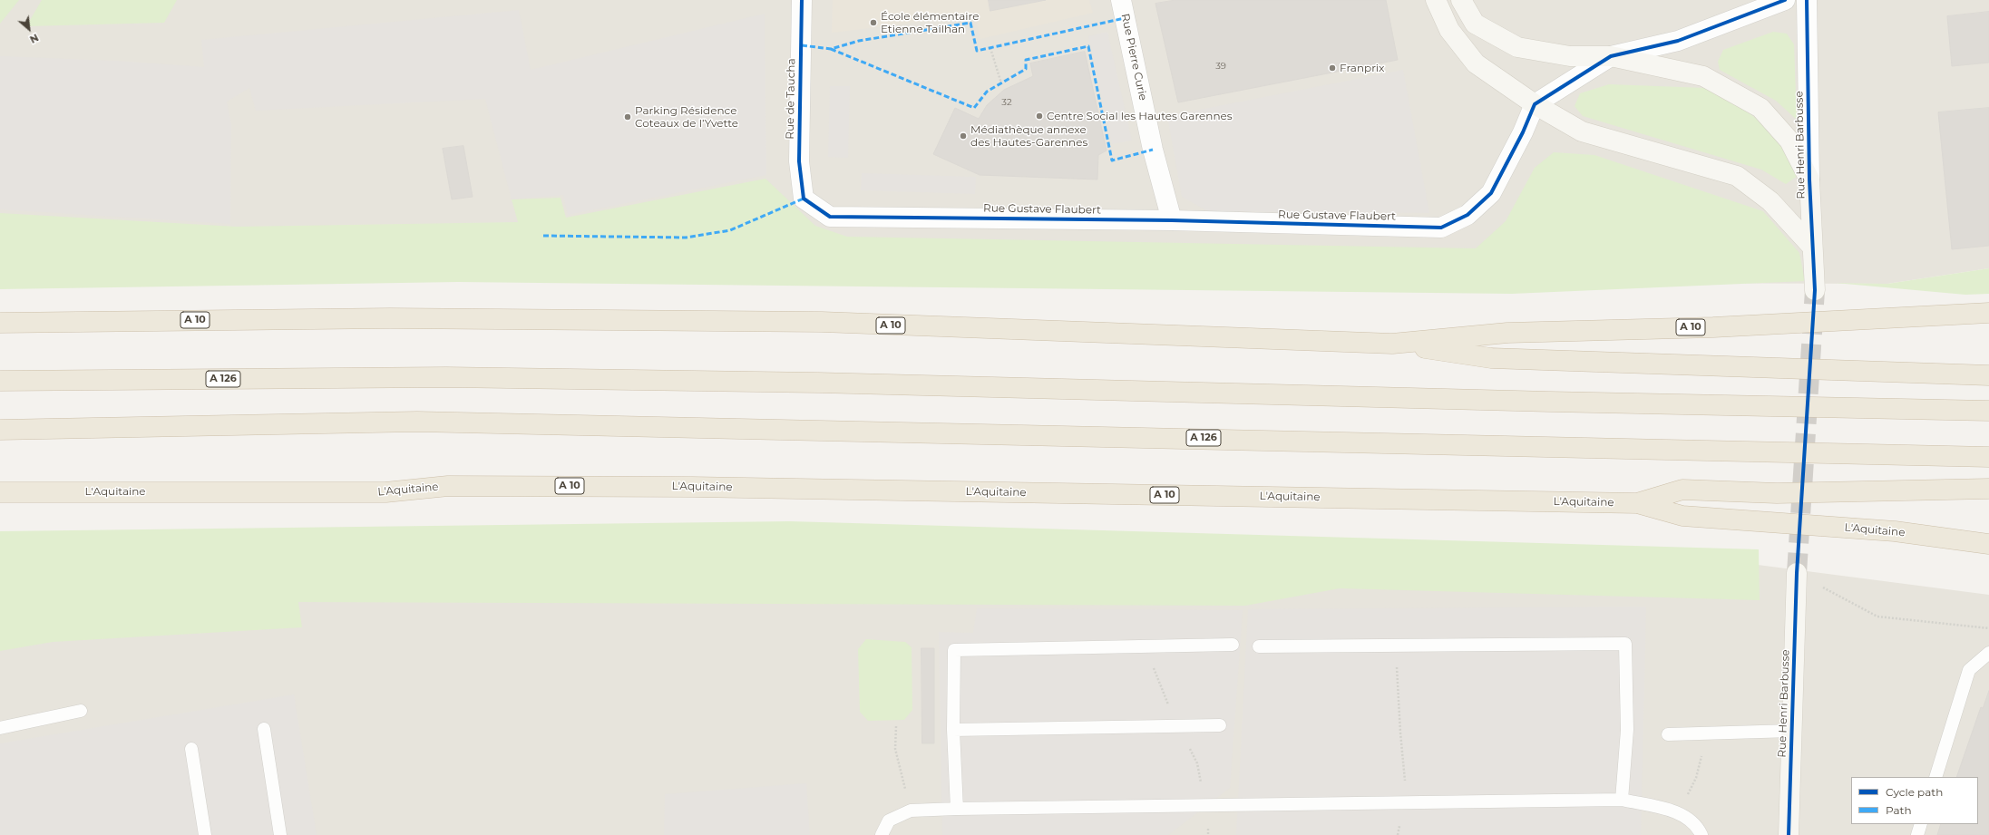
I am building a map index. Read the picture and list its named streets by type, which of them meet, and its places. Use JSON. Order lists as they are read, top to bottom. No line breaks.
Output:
{"streets":{"highway":["A 10","A 126","L'Aquitaine"],"street":["Rue Pierre Curie","Rue de Taucha","Rue Henri Barbusse","Rue Gustave Flaubert"]},"crossings":[["Rue Pierre Curie","Rue Gustave Flaubert"],["Rue de Taucha","Rue Gustave Flaubert"]],"places":["École élémentaire Etienne Tailhan","Franprix","Centre Social les Hautes Garennes","Parking Résidence Coteaux de l’Yvette","Médiathèque annexe des Hautes-Garennes"],"house_numbers":["39","32"],"legend":["Cycle path","Path"],"north":"bottom right"}
